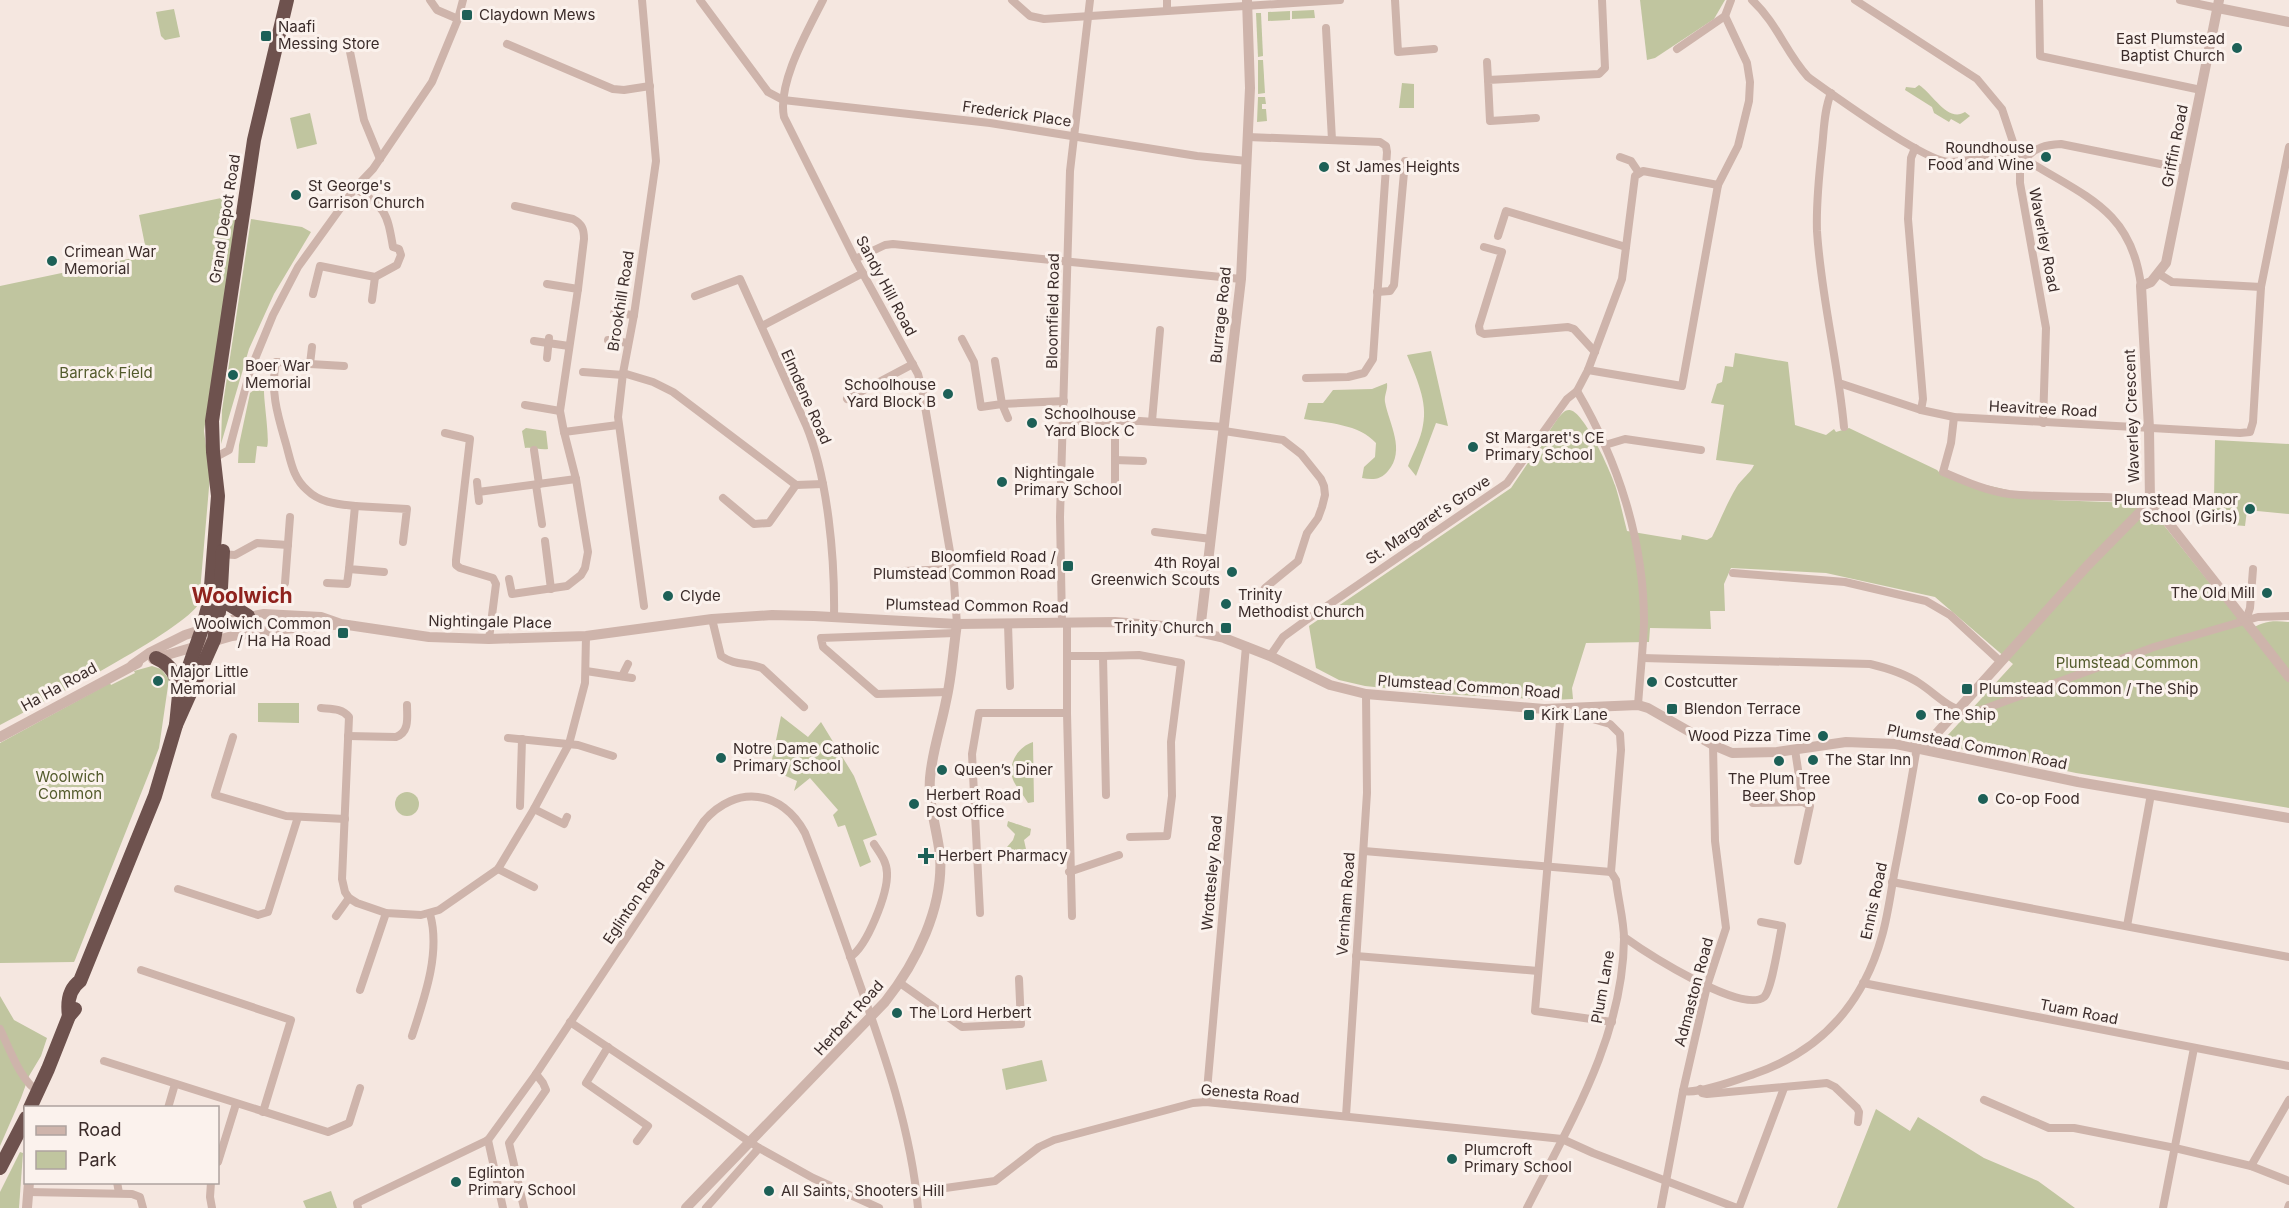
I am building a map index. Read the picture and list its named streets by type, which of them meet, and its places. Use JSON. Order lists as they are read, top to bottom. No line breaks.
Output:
{"streets":{"highway":["Grand Depot Road"],"street":["Frederick Place","Griffin Road","Waverley Road","Sandy Hill Road","Brookhill Road","Bloomfield Road","Burrage Road","Elmdene Road","Heavitree Road","Waverley Crescent","St. Margaret's Grove","Plumstead Common Road","Nightingale Place","Ha Ha Road","Wrottesley Road","Ennis Road","Eglinton Road","Vernham Road","Plum Lane","Admaston Road","Tuam Road","Herbert Road","Genesta Road"]},"crossings":[["Frederick Place","Sandy Hill Road"],["Frederick Place","Bloomfield Road"],["Frederick Place","Burrage Road"],["Waverley Road","Heavitree Road"],["Waverley Road","Waverley Crescent"],["Sandy Hill Road","Plumstead Common Road"],["Sandy Hill Road","Herbert Road"],["Bloomfield Road","Plumstead Common Road"],["Burrage Road","Plumstead Common Road"],["Elmdene Road","Plumstead Common Road"],["Heavitree Road","Waverley Crescent"],["Waverley Crescent","Plumstead Common Road"],["St. Margaret's Grove","Plumstead Common Road"],["Plumstead Common Road","Nightingale Place"],["Plumstead Common Road","Wrottesley Road"],["Plumstead Common Road","Ennis Road"],["Plumstead Common Road","Vernham Road"],["Plumstead Common Road","Plum Lane"],["Plumstead Common Road","Admaston Road"],["Plumstead Common Road","Herbert Road"],["Nightingale Place","Ha Ha Road"],["Wrottesley Road","Genesta Road"],["Ennis Road","Admaston Road"],["Ennis Road","Tuam Road"],["Eglinton Road","Herbert Road"],["Eglinton Road","Genesta Road"],["Vernham Road","Genesta Road"],["Plum Lane","Genesta Road"],["Admaston Road","Genesta Road"]],"districts":["Woolwich"],"parks":["Barrack Field","Plumstead Common","Woolwich Common"],"places":{"transit":["Claydown Mews","Naafi Messing Store","Bloomfield Road / Plumstead Common Road","Trinity Church","Woolwich Common / Ha Ha Road","Plumstead Common / The Ship","Blendon Terrace","Kirk Lane"],"other":["East Plumstead Baptist Church","Roundhouse Food and Wine","St James Heights","St George's Garrison Church","Crimean War Memorial","Boer War Memorial","Schoolhouse Yard Block B","Schoolhouse Yard Block C","St Margaret's CE Primary School","Nightingale Primary School","Plumstead Manor School (Girls)","4th Royal Greenwich Scouts","The Old Mill","Clyde","Trinity Methodist Church","Major Little Memorial","Costcutter","The Ship","Wood Pizza Time","Notre Dame Catholic Primary School","The Star Inn","The Plum Tree Beer Shop","Queen’s Diner","Co-op Food","Herbert Road Post Office","The Lord Herbert","Plumcroft Primary School","Eglinton Primary School","All Saints, Shooters Hill"],"health":["Herbert Pharmacy"]},"legend":["Road","Park"]}
